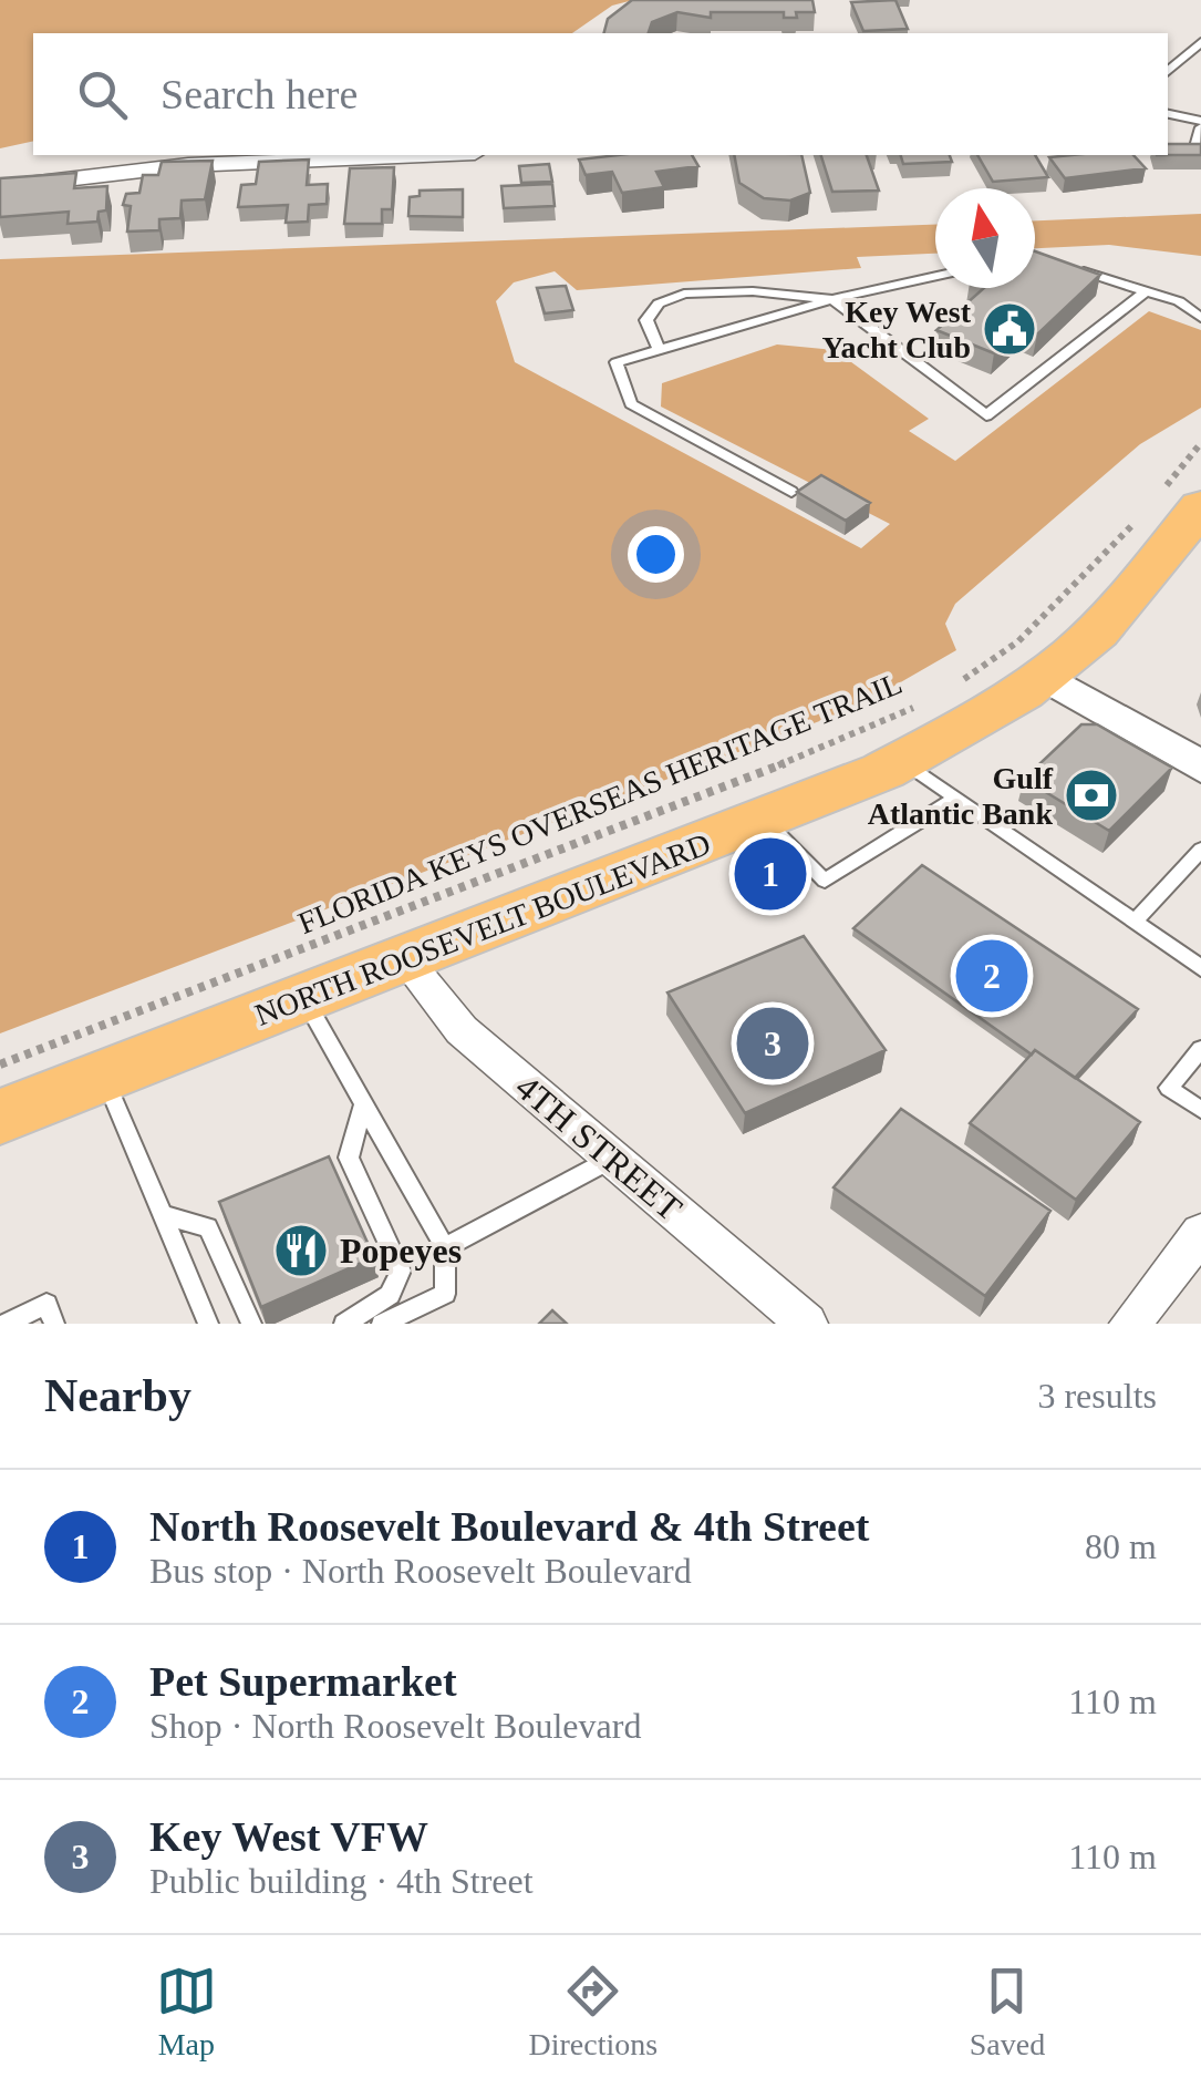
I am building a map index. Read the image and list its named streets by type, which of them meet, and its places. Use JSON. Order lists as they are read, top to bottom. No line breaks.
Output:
{"streets":{"main road":["NORTH ROOSEVELT BOULEVARD"],"street":["4TH STREET"],"path":["FLORIDA KEYS OVERSEAS HERITAGE TRAIL"]},"crossings":[["NORTH ROOSEVELT BOULEVARD","4TH STREET"]],"places":{"public building":["Key West Yacht Club"],"bank":["Gulf Atlantic Bank"],"restaurant":["Popeyes"]},"north":"top","page":{"search":"Search here","pins":["1","2","3"],"heading":["Nearby","3 results"],"list":[{"mark":"1","name":"North Roosevelt Boulevard & 4th Street","note":"Bus stop · North Roosevelt Boulevard","value":"80 m"},{"mark":"2","name":"Pet Supermarket","note":"Shop · North Roosevelt Boulevard","value":"110 m"},{"mark":"3","name":"Key West VFW","note":"Public building · 4th Street","value":"110 m"}],"nav":["Map","Directions","Saved"]}}
